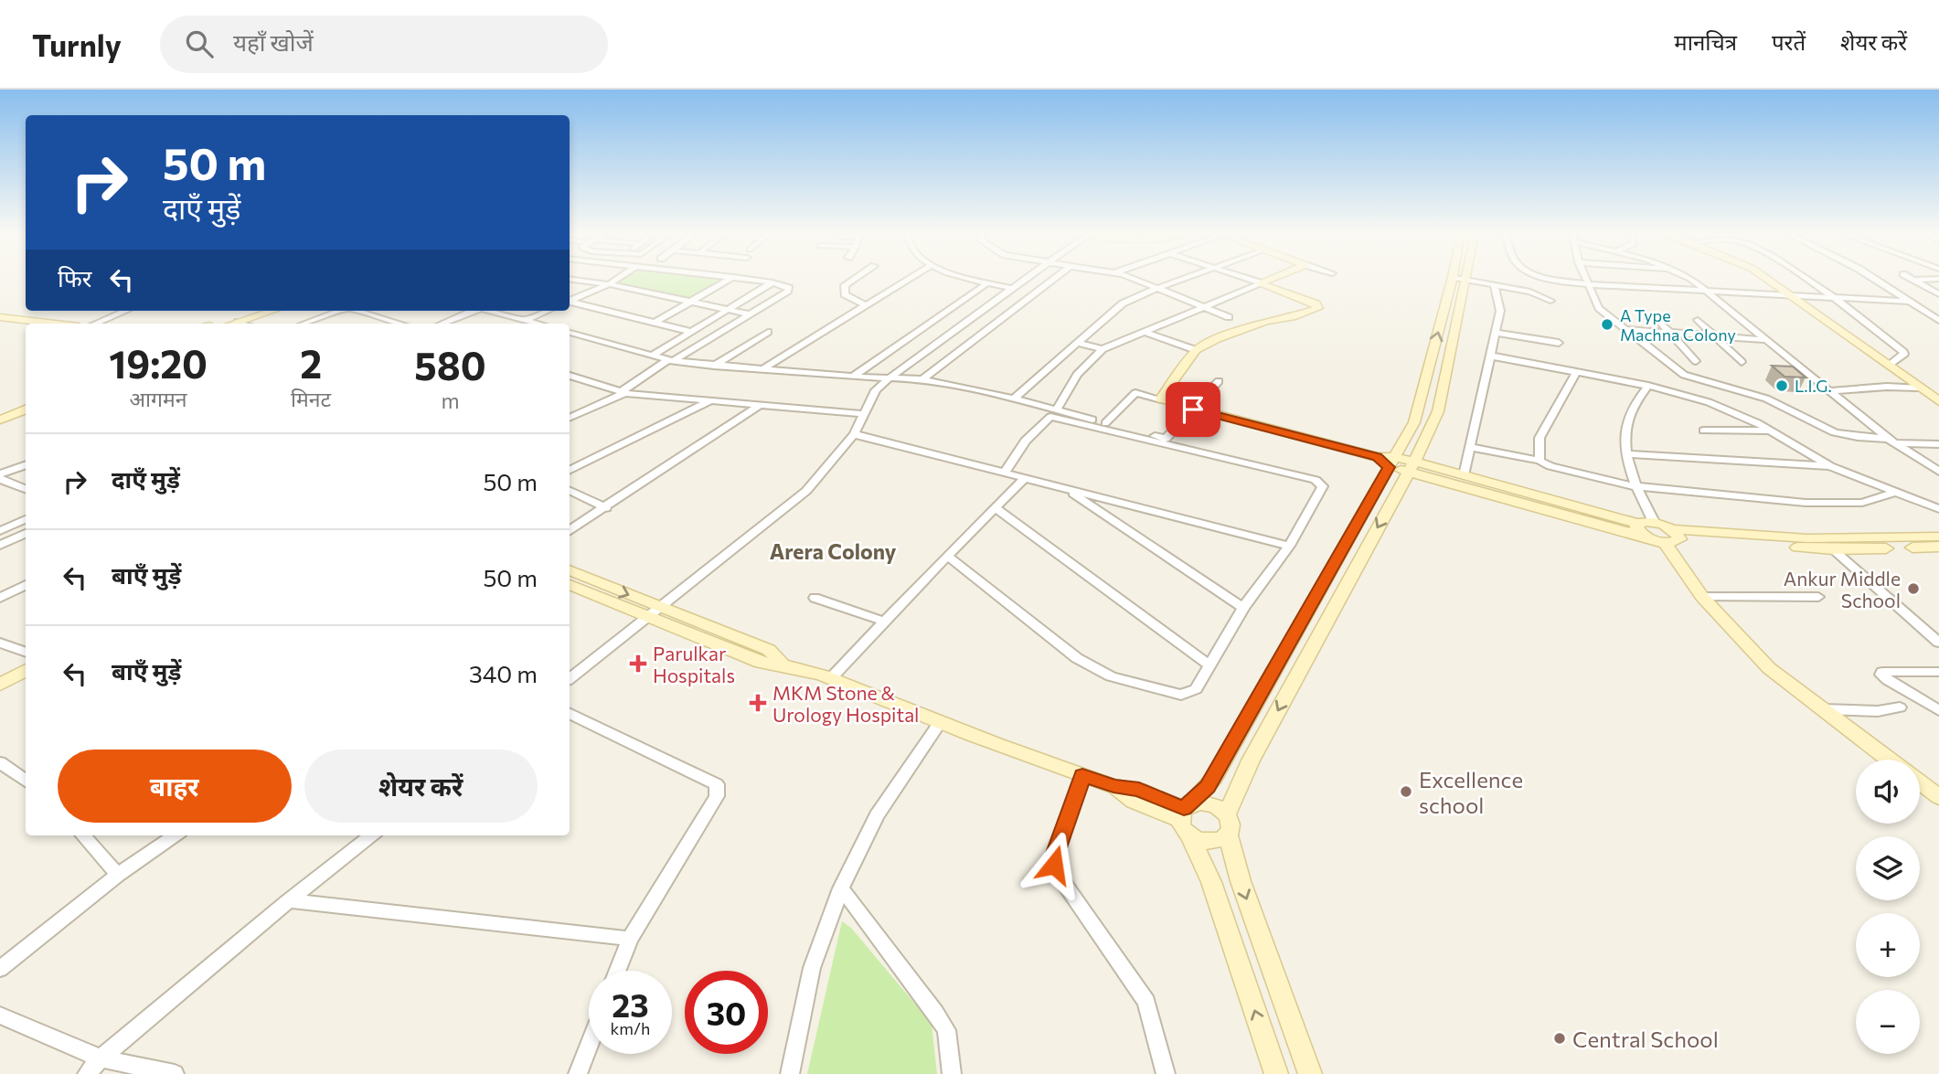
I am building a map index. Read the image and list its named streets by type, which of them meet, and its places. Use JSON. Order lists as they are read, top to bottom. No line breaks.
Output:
{"districts":["Arera Colony"],"places":{"other":["A Type Machna Colony","L.I.G.","Ankur Middle School","Excellence school","Central School"],"health":["Parulkar Hospitals","MKM Stone & Urology Hospital"]},"page":{"header":"Turnly","search":"यहाँ खोजें","nav":["मानचित्र","परतें","शेयर करें"],"turn":["50 m","दाएँ मुड़ें"],"then":"फिर","eta":["19:20","आगमन","2","मिनट","580","m"],"list":[{"name":"दाएँ मुड़ें","value":"50 m"},{"name":"बाएँ मुड़ें","value":"50 m"},{"name":"बाएँ मुड़ें","value":"340 m"}],"buttons":["बाहर","शेयर करें"],"map_buttons":["+","−"],"speed":"23 km/h","limit":"30"}}
